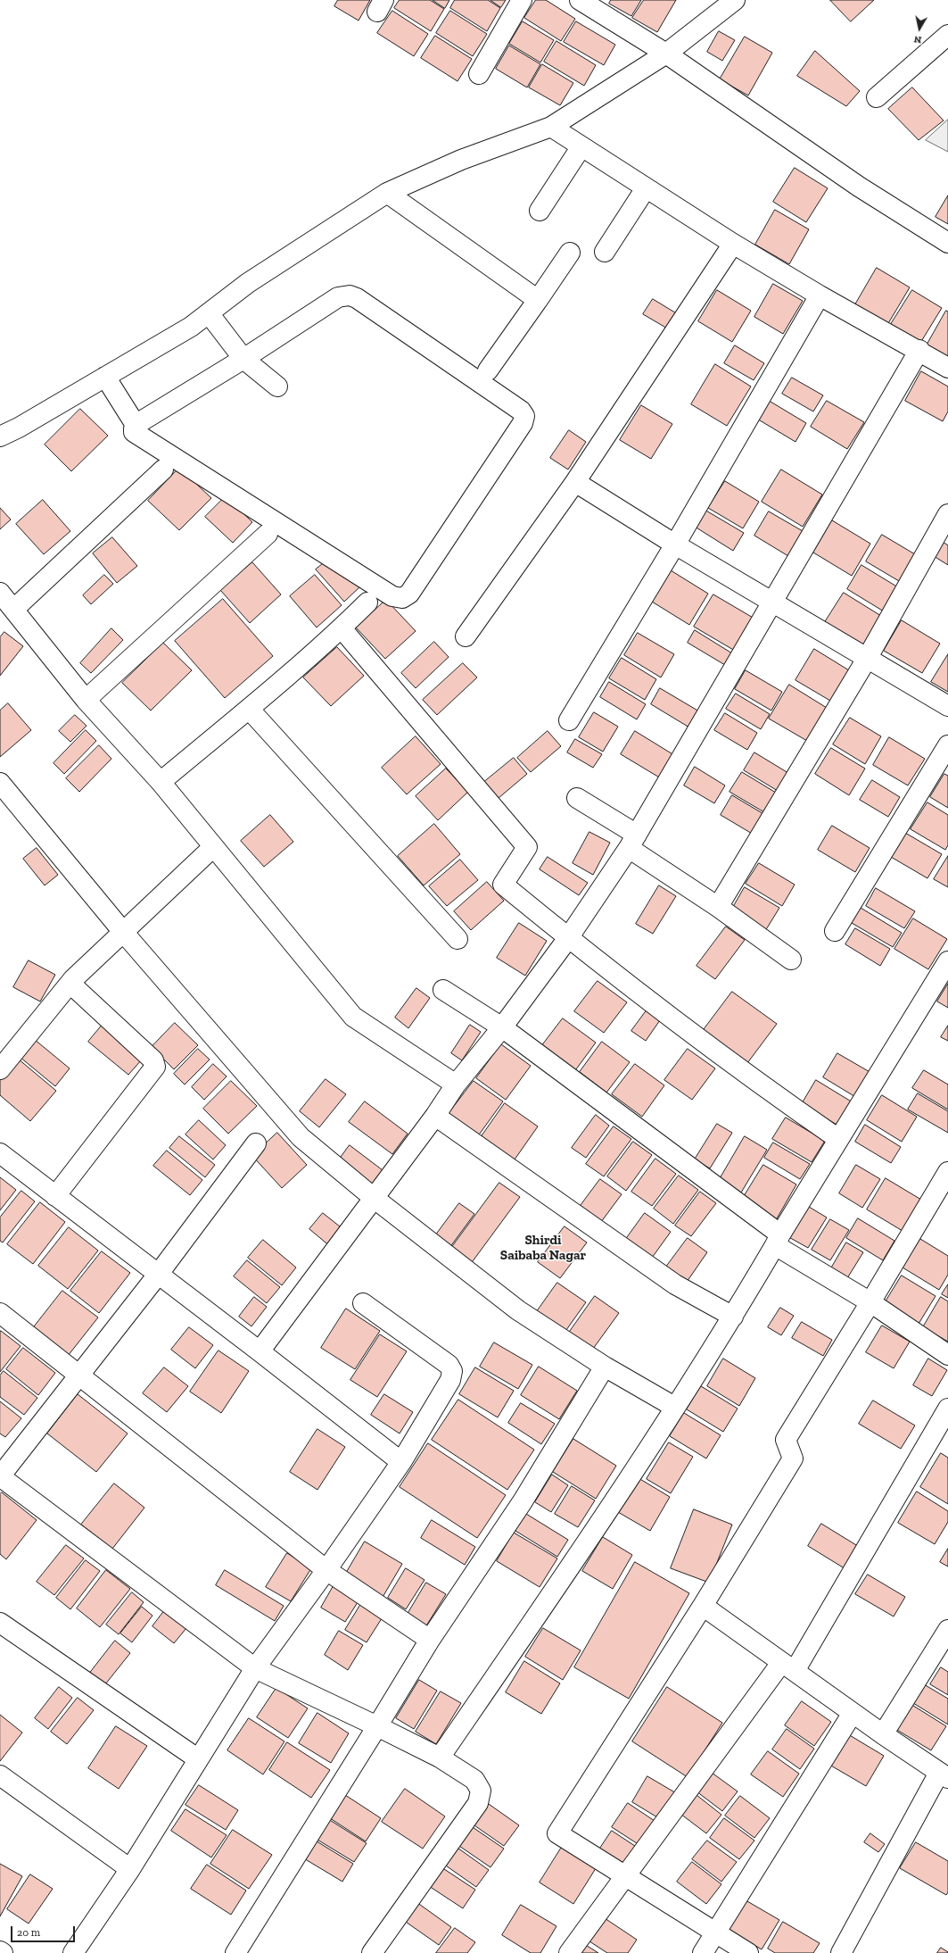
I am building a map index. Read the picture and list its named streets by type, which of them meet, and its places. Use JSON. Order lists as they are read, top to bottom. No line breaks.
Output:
{"districts":["Shirdi Saibaba Nagar"],"scale_bar":"20 m","north":"bottom"}
